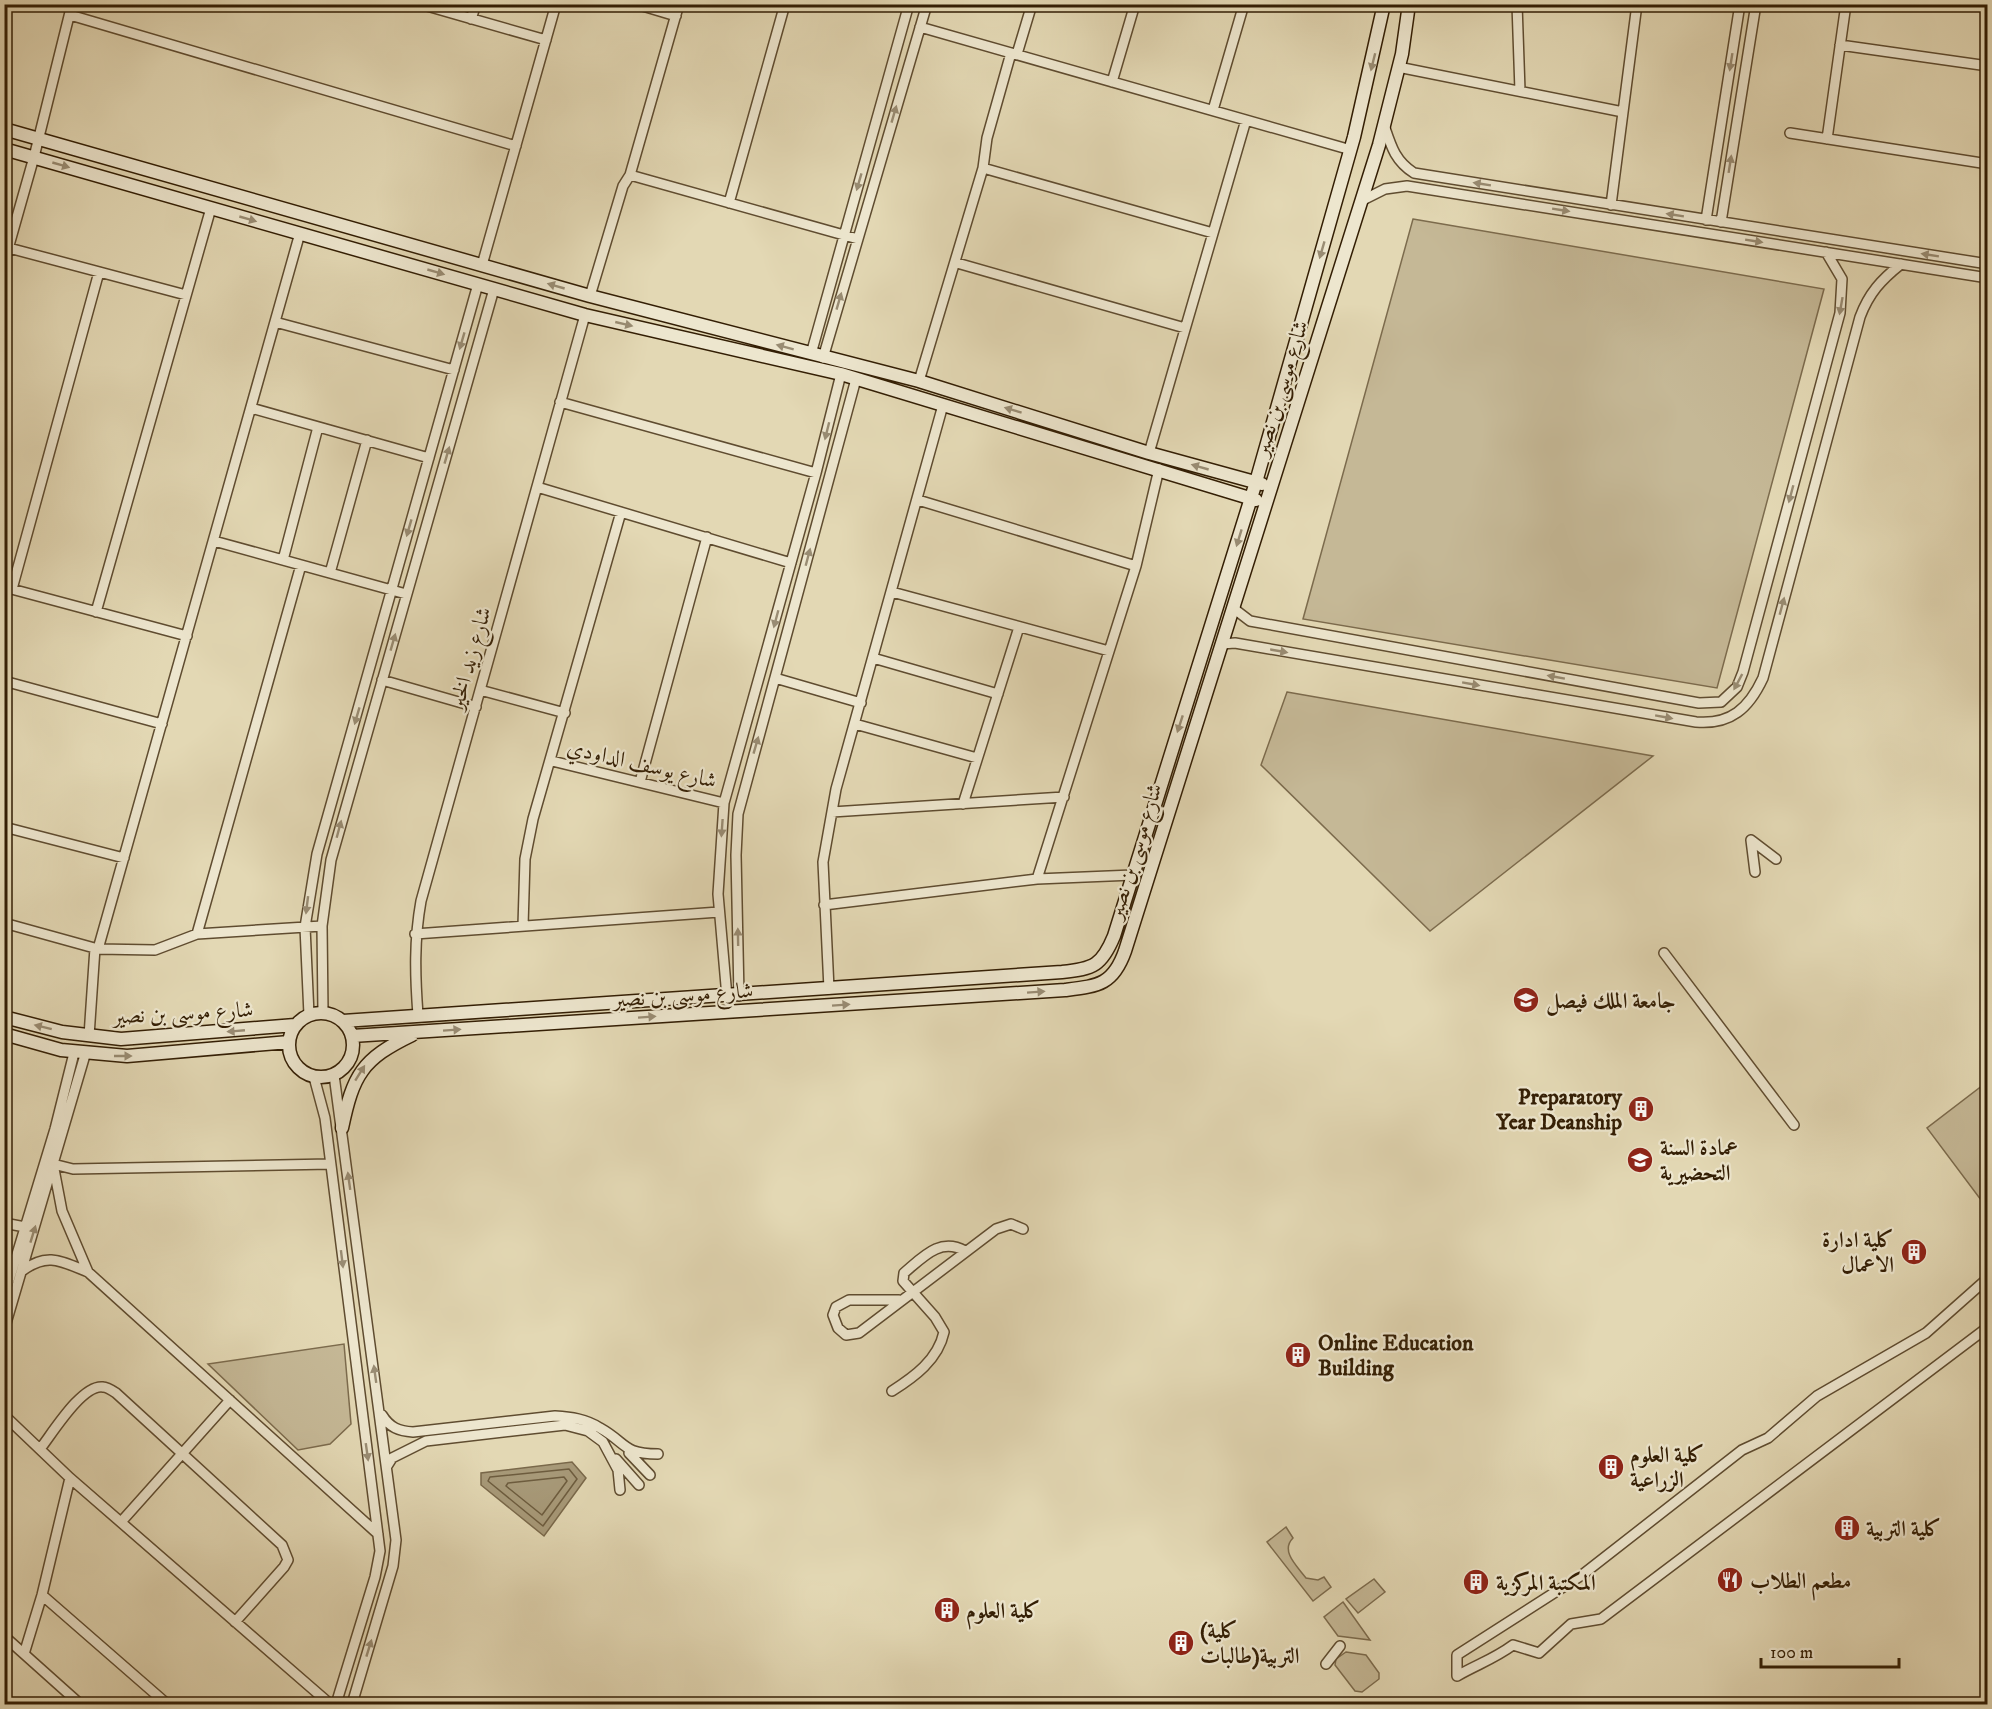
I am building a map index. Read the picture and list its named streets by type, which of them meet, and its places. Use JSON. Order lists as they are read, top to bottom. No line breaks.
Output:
{"streets":{"street":["شارع موسى بن نصير","شارع زيد الخير","شارع يوسف الداودي"]},"crossings":[["شارع موسى بن نصير","شارع زيد الخير"]],"places":{"school or university":["جامعة الملك فيصل","عمادة السنة التحضيرية"],"building":["Preparatory Year Deanship","كلية ادارة الاعمال","Online Education Building","كلية العلوم الزراعية","كلية التربية","المكتبة المركزية","كلية العلوم","(كلية التربية(طالبات"],"restaurant":["مطعم الطلاب"]},"scale_bar":"100 m"}
